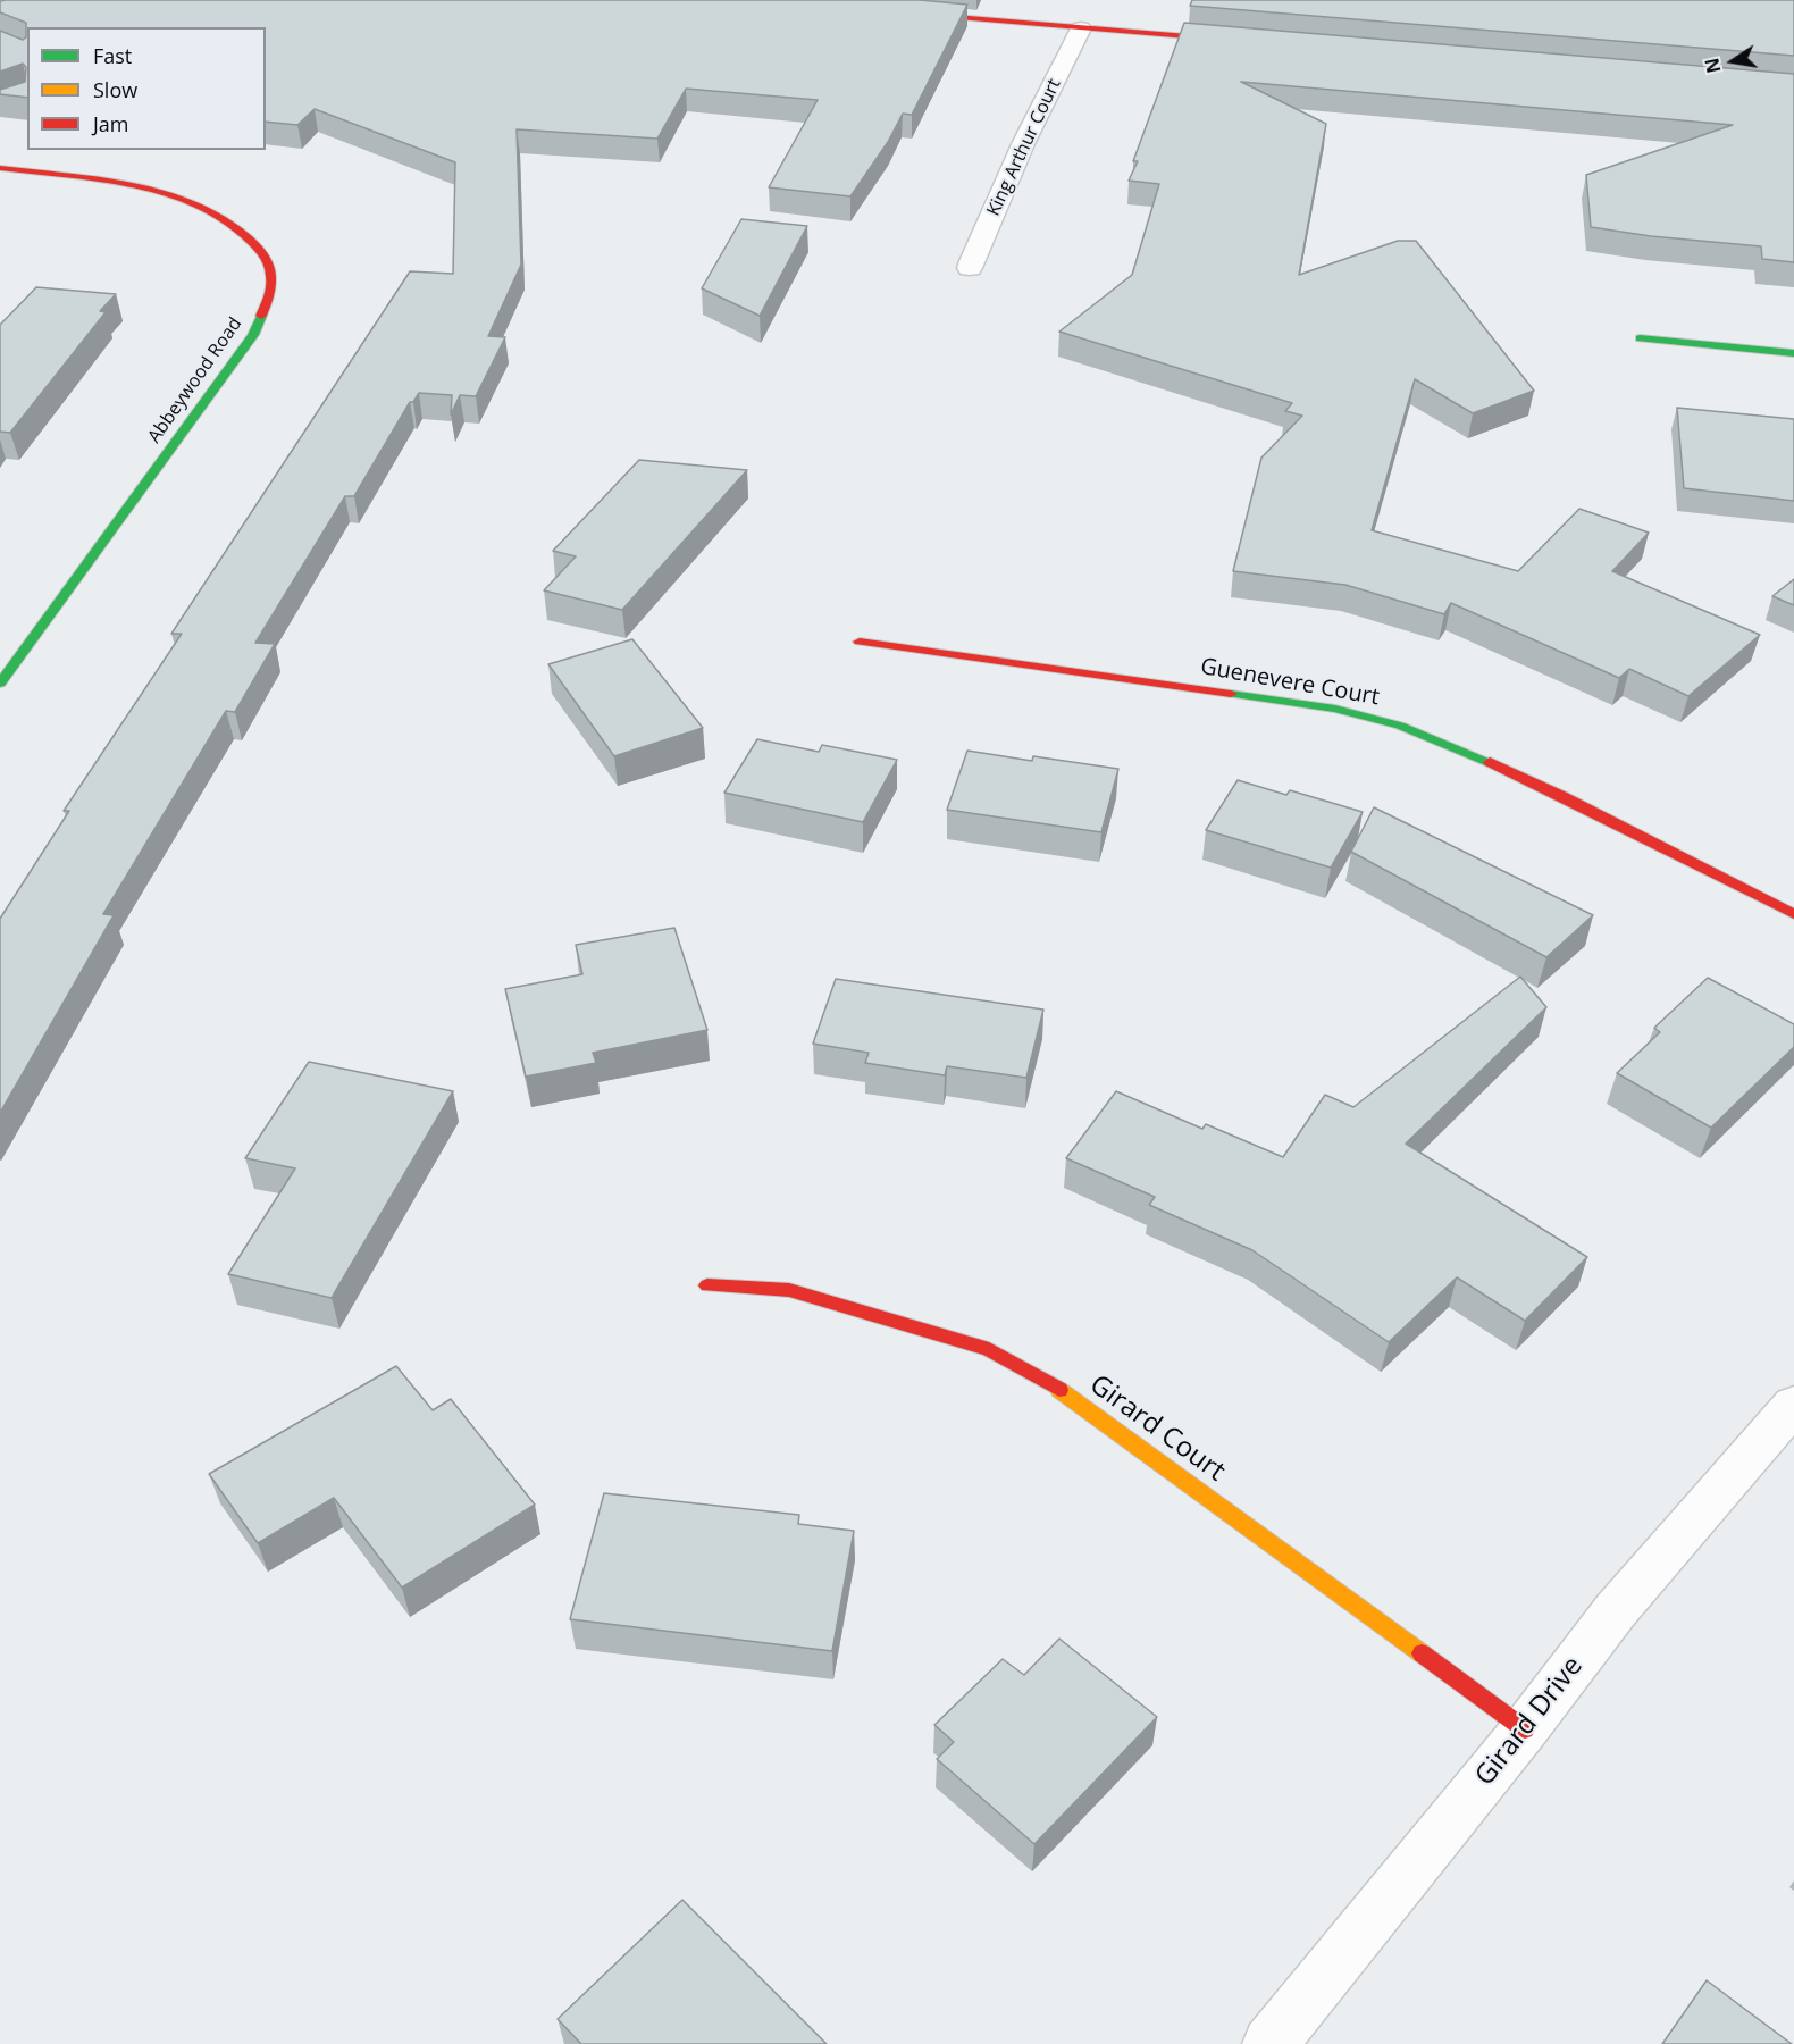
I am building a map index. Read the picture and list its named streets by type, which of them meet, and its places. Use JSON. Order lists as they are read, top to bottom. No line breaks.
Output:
{"streets":{"street":["King Arthur Court","Abbeywood Road","Guenevere Court","Girard Court","Girard Drive"]},"crossings":[["Girard Court","Girard Drive"]],"legend":["Fast","Slow","Jam"],"north":"left"}
